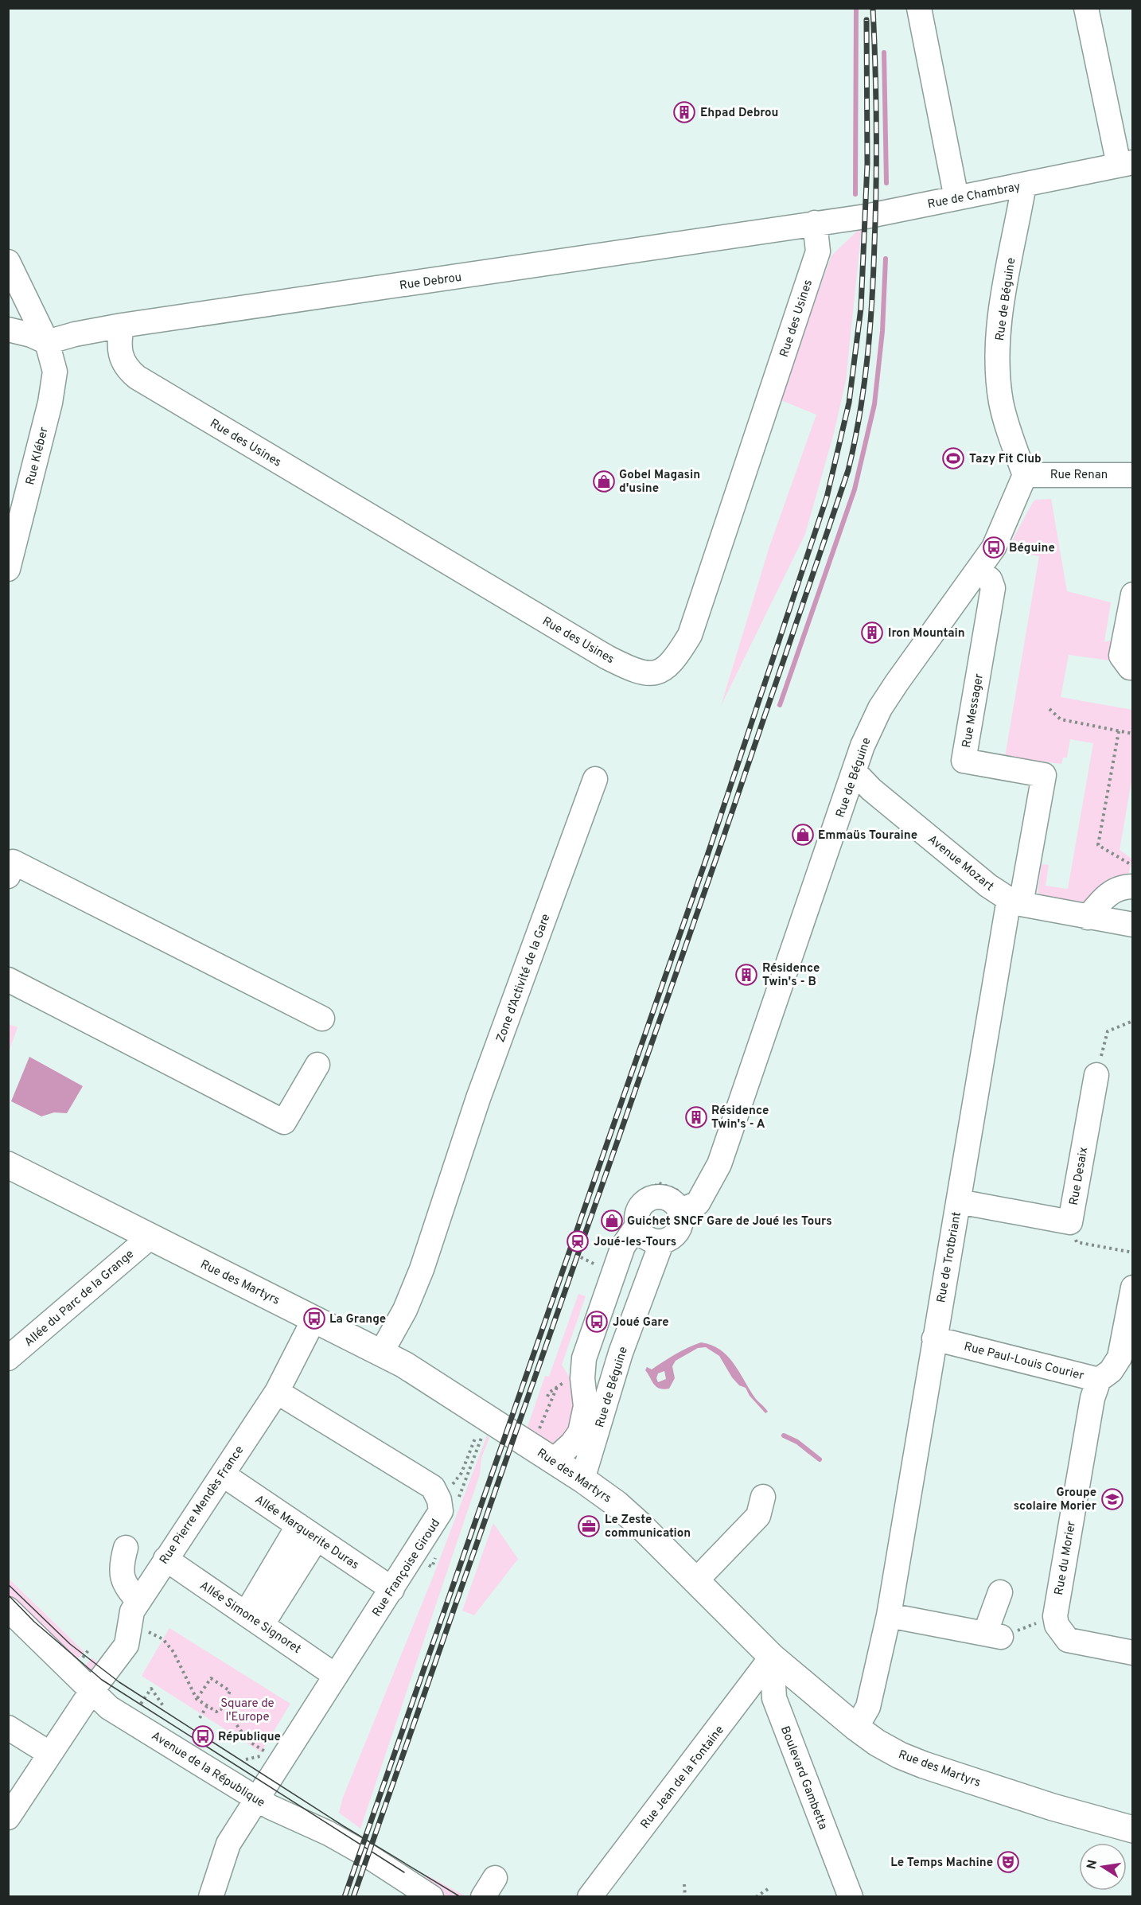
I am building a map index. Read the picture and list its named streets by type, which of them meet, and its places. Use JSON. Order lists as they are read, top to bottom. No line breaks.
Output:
{"streets":{"main road":["Rue des Martyrs"],"street":["Rue de Chambray","Rue Debrou","Rue de Béguine","Rue des Usines","Rue Kléber","Rue Renan","Rue Messager","Avenue Mozart","Zone d’Activité de la Gare","Rue Desaix","Rue de Trotbriant","Allée du Parc de la Grange","Rue Paul-Louis Courier","Rue Pierre Mendès France","Allée Marguerite Duras","Rue du Morier","Rue Françoise Giroud","Allée Simone Signoret","Avenue de la République","Rue Jean de la Fontaine","Boulevard Gambetta"]},"crossings":[["Rue de Chambray","Rue Debrou"],["Rue de Chambray","Rue de Béguine"],["Rue de Chambray","Rue des Usines"],["Rue Debrou","Rue des Usines"],["Rue Debrou","Rue Kléber"],["Rue de Béguine","Rue Renan"],["Rue de Béguine","Rue Messager"],["Rue de Béguine","Avenue Mozart"],["Rue de Béguine","Rue des Martyrs"],["Rue Messager","Avenue Mozart"],["Rue Messager","Rue de Trotbriant"],["Avenue Mozart","Rue de Trotbriant"],["Zone d’Activité de la Gare","Rue des Martyrs"],["Rue Desaix","Rue de Trotbriant"],["Rue de Trotbriant","Rue des Martyrs"],["Rue de Trotbriant","Rue Paul-Louis Courier"],["Rue des Martyrs","Allée du Parc de la Grange"],["Rue des Martyrs","Rue Pierre Mendès France"],["Rue des Martyrs","Rue Jean de la Fontaine"],["Rue des Martyrs","Boulevard Gambetta"],["Rue Paul-Louis Courier","Rue du Morier"],["Rue Pierre Mendès France","Allée Marguerite Duras"],["Rue Pierre Mendès France","Rue Françoise Giroud"],["Rue Pierre Mendès France","Allée Simone Signoret"],["Rue Pierre Mendès France","Avenue de la République"],["Allée Marguerite Duras","Rue Françoise Giroud"],["Rue Françoise Giroud","Allée Simone Signoret"],["Rue Françoise Giroud","Avenue de la République"],["Rue Jean de la Fontaine","Boulevard Gambetta"]],"parks":["Square de l'Europe"],"places":{"building":["Ehpad Debrou","Iron Mountain","Résidence Twin's - B","Résidence Twin's - A"],"sports":["Tazy Fit Club"],"shop":["Gobel Magasin d'usine","Emmaüs Touraine","Guichet SNCF Gare de Joué les Tours"],"bus stop":["Béguine","La Grange","Joué Gare","République"],"station":["Joué-les-Tours"],"school or university":["Groupe scolaire Morier"],"office":["Le Zeste communication"],"theatre":["Le Temps Machine"]},"north":"left"}
